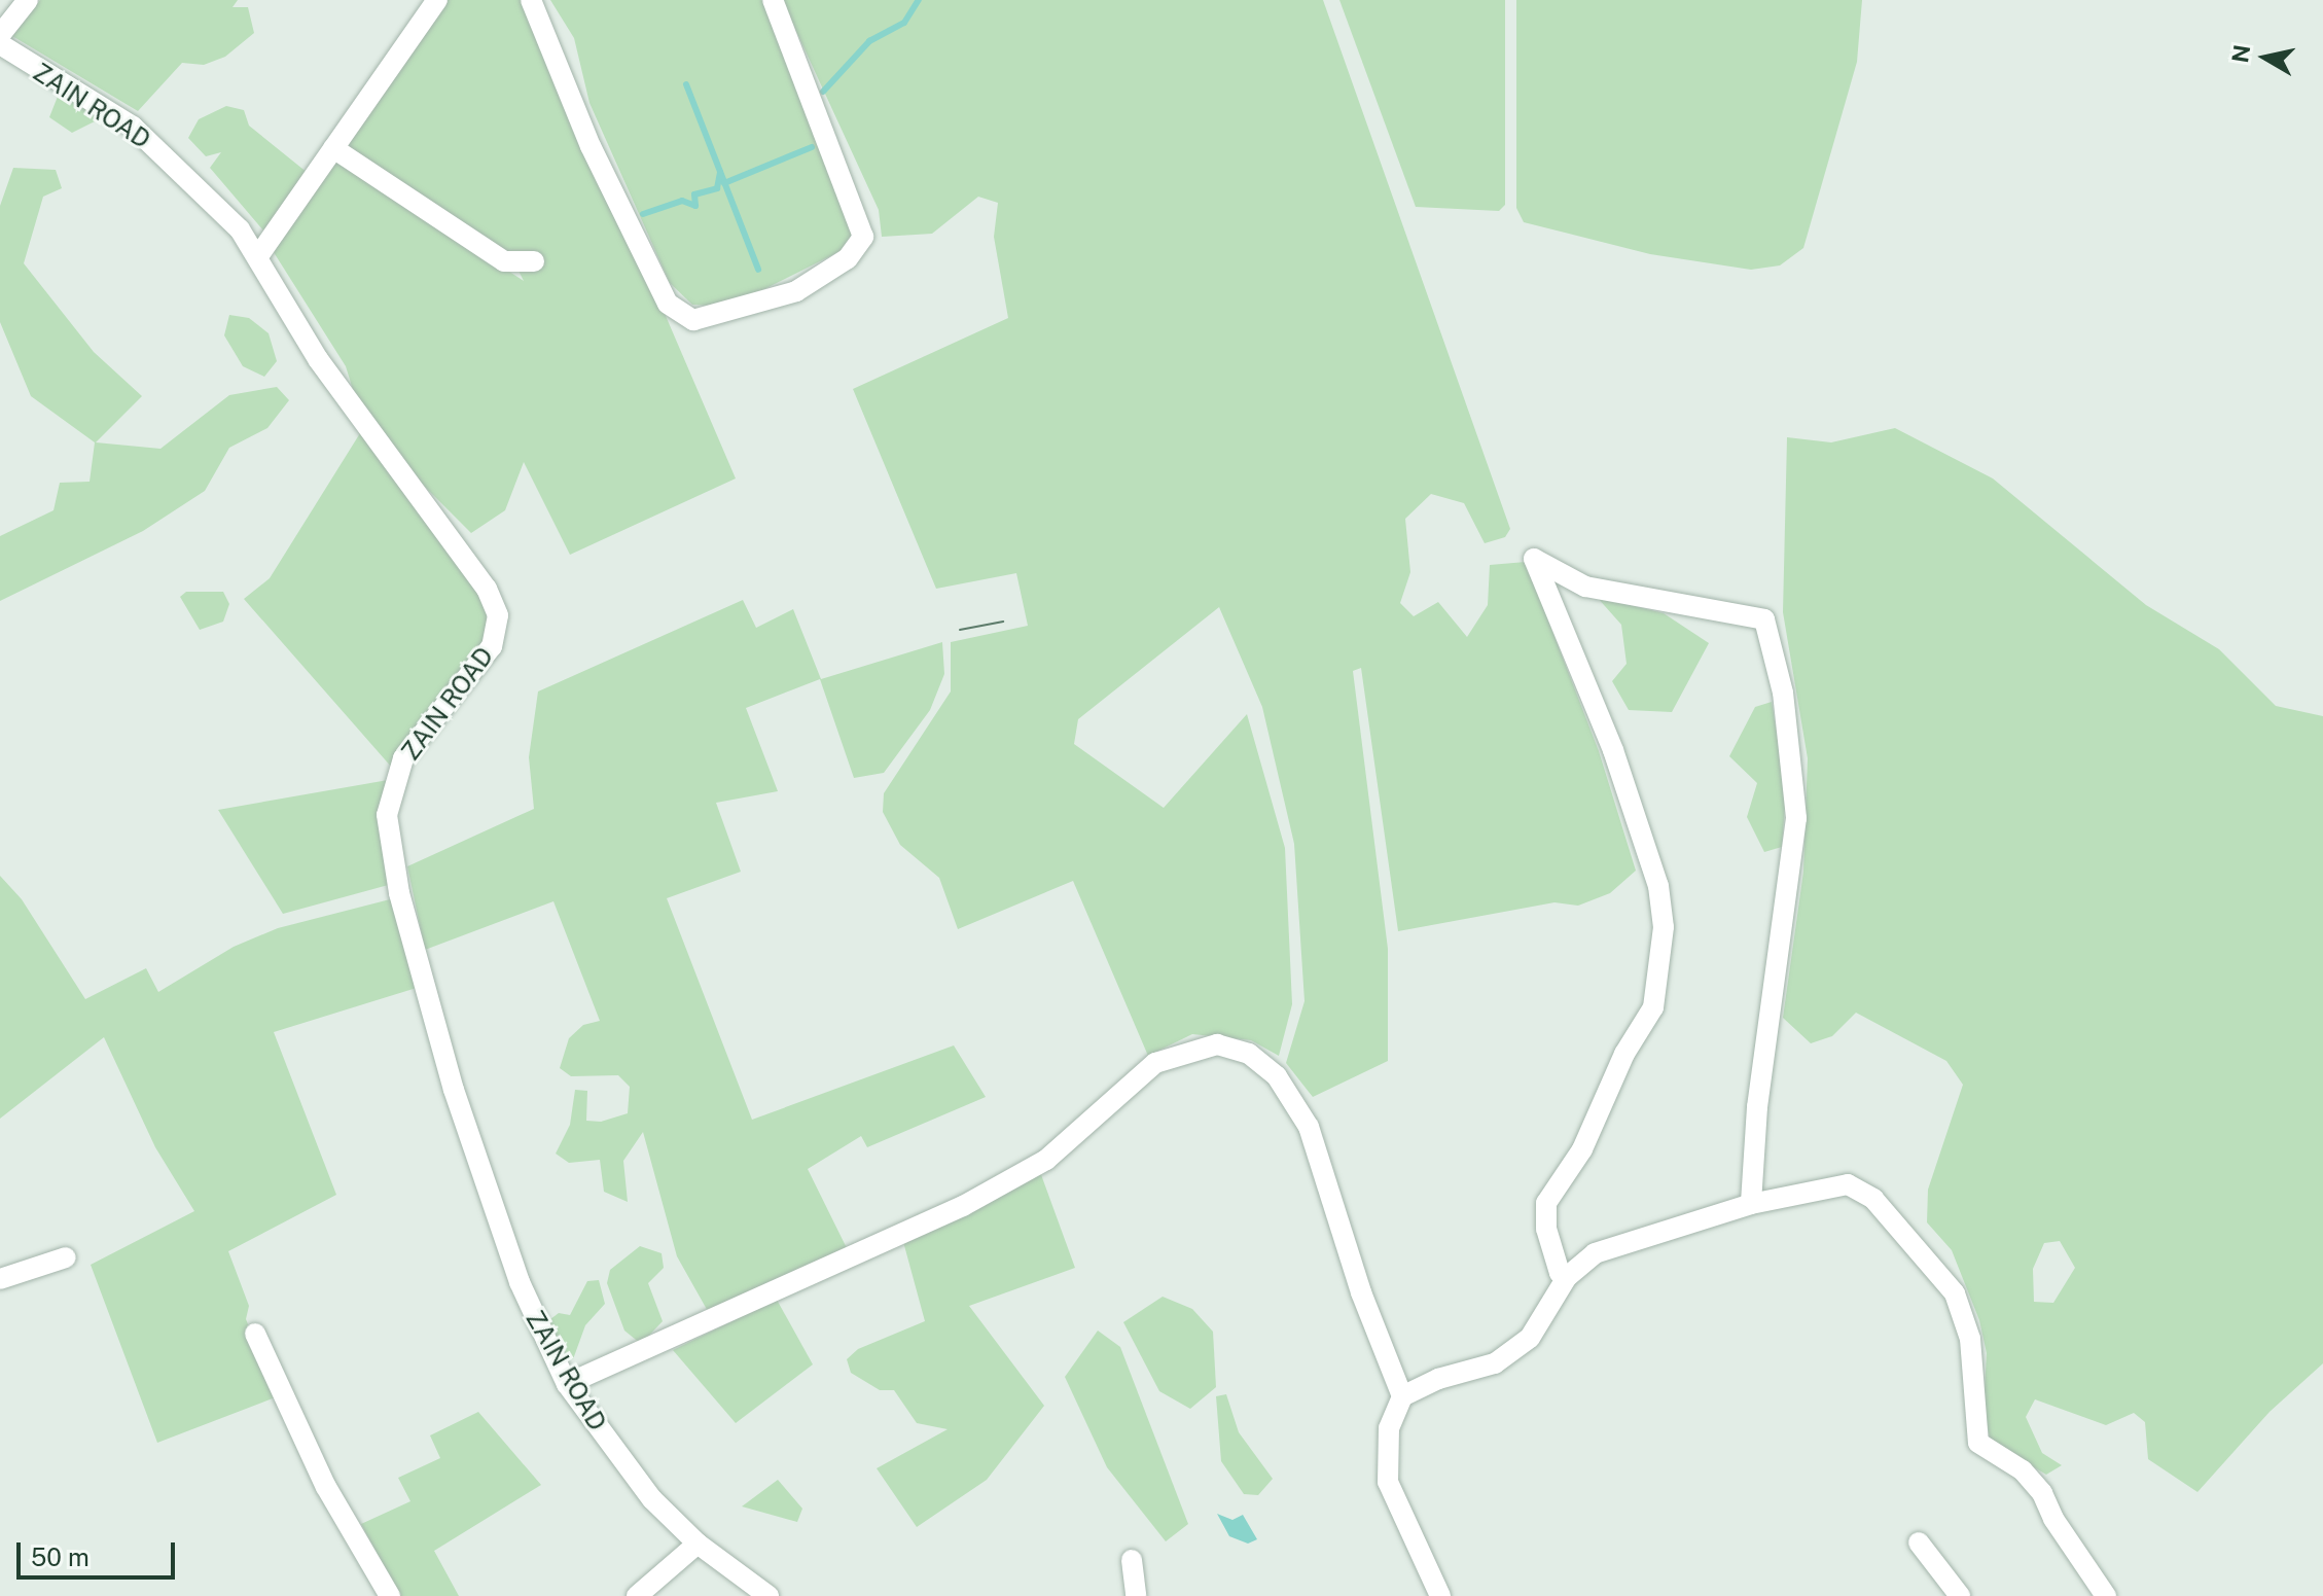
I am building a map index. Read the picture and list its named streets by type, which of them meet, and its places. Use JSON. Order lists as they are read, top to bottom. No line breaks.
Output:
{"streets":{"street":["ZAIN ROAD"]},"scale_bar":"50 m","north":"left"}
